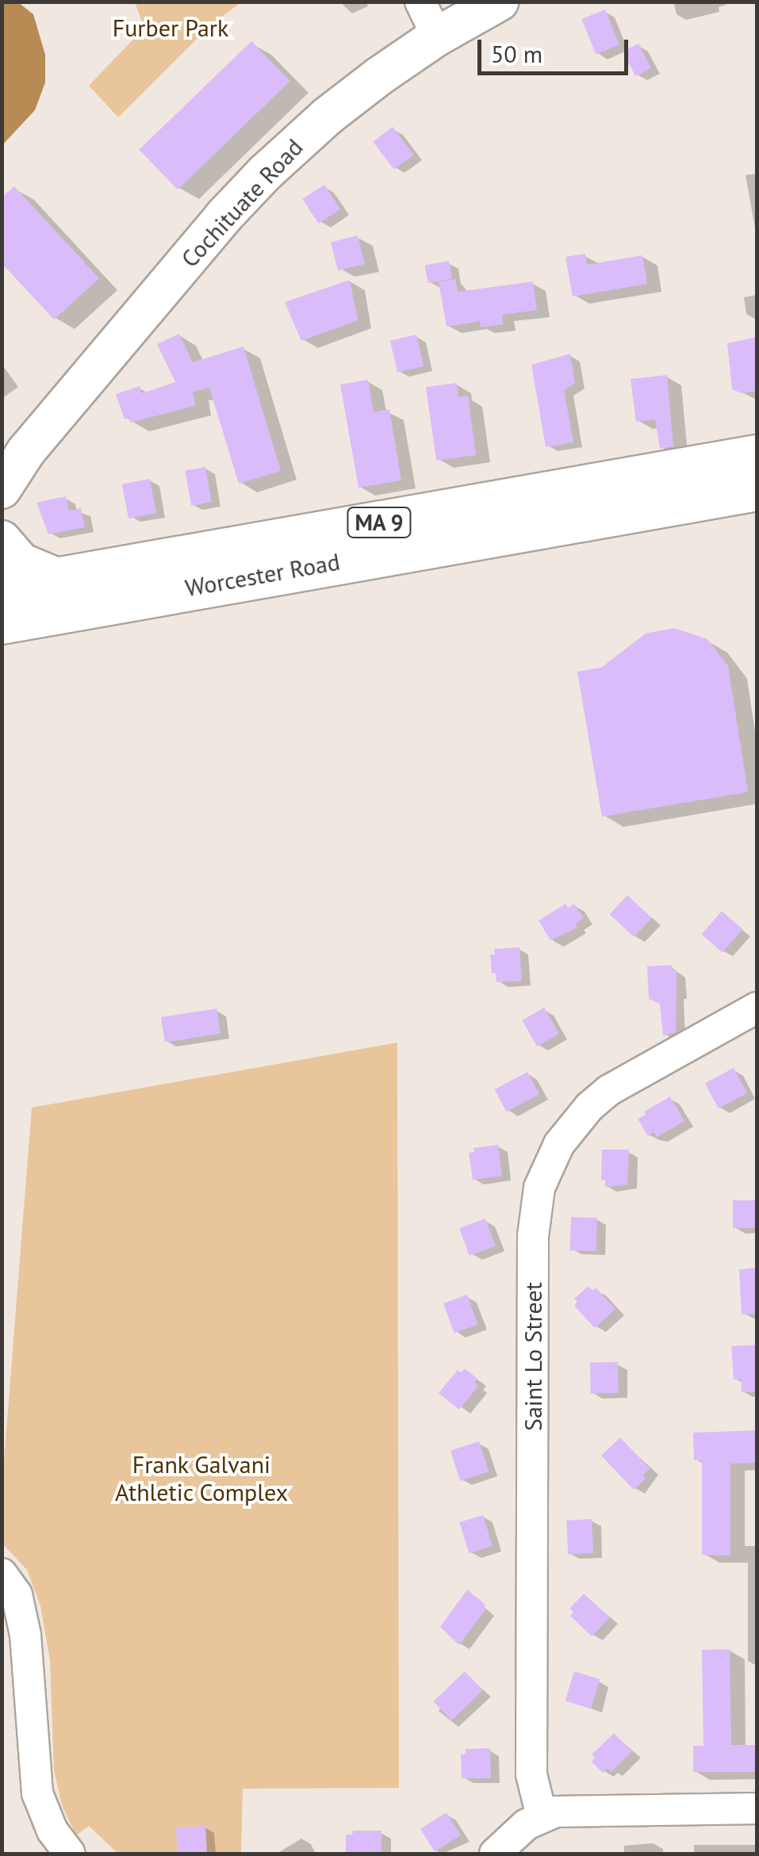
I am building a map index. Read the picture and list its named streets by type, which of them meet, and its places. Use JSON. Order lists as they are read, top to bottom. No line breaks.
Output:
{"streets":{"highway":["MA 9","Worcester Road"],"main road":["Cochituate Road"],"street":["Saint Lo Street"]},"parks":["Furber Park","Frank Galvani Athletic Complex"],"scale_bar":"50 m"}
